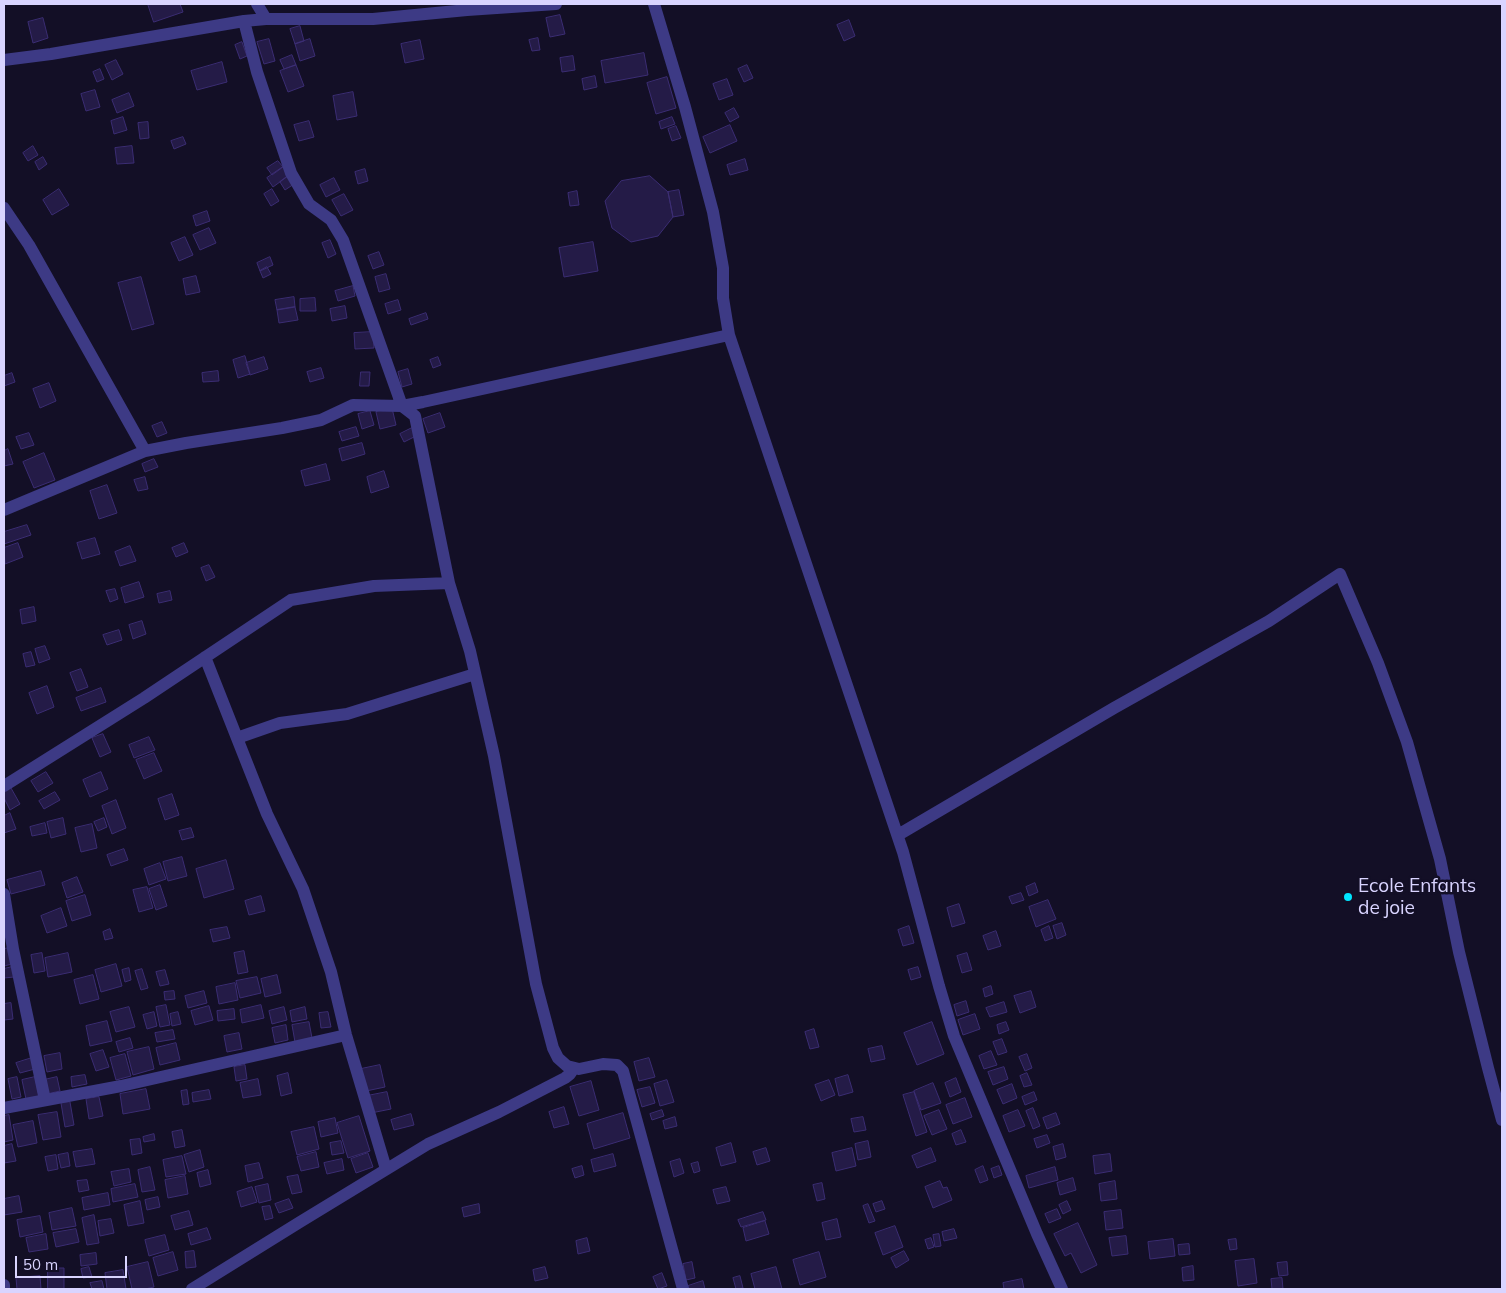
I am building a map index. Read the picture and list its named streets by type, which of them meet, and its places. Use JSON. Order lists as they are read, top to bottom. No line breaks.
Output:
{"places":["Ecole Enfants de joie"],"scale_bar":"50 m"}
